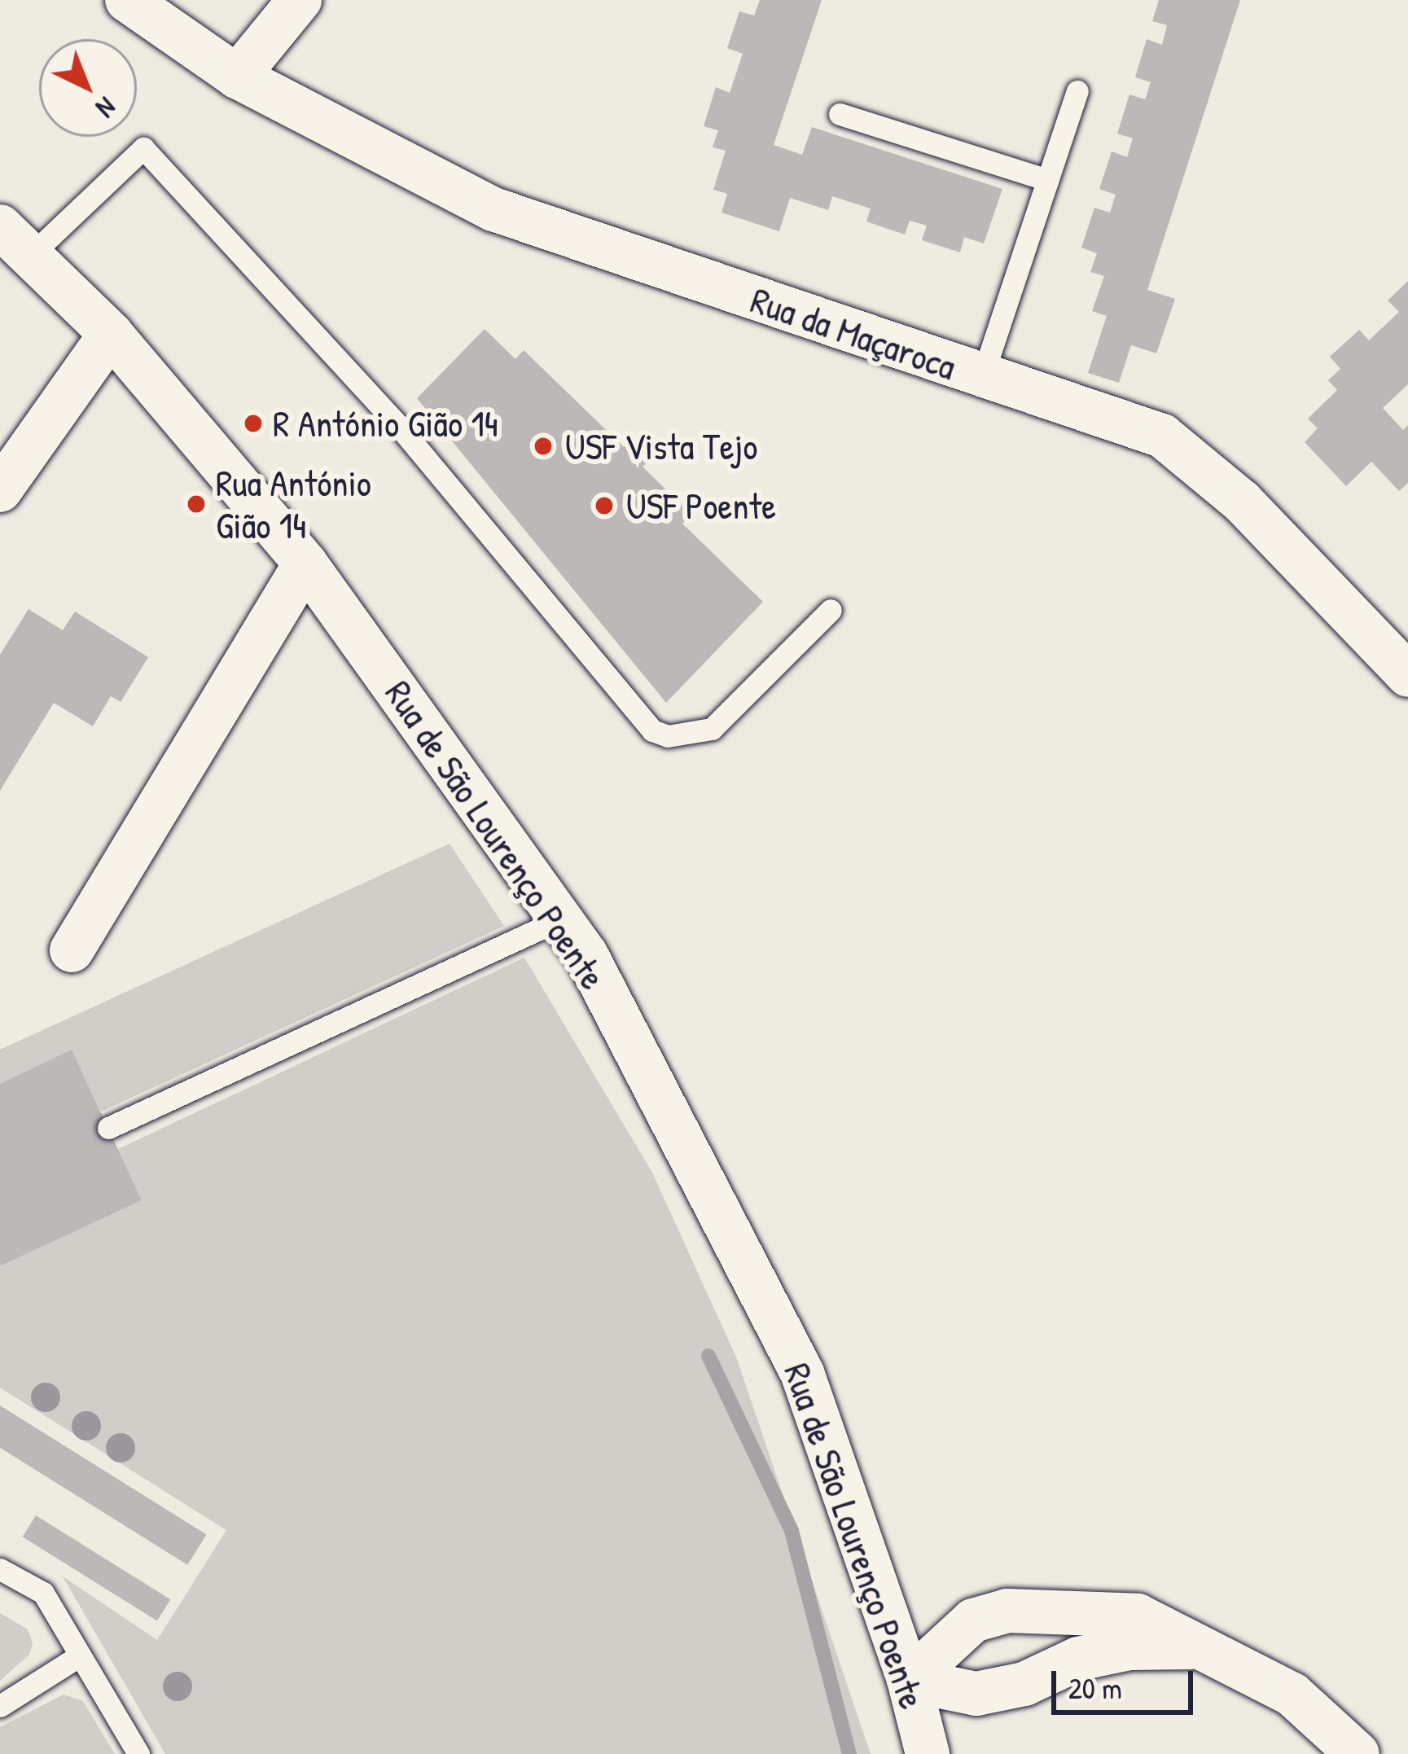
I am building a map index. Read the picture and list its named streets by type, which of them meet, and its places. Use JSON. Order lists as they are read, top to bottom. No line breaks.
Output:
{"streets":{"street":["Rua da Maçaroca","Rua de São Lourenço Poente"]},"places":["R António Gião 14","USF Vista Tejo","Rua António Gião 14","USF Poente"],"scale_bar":"20 m","north":"bottom right"}
